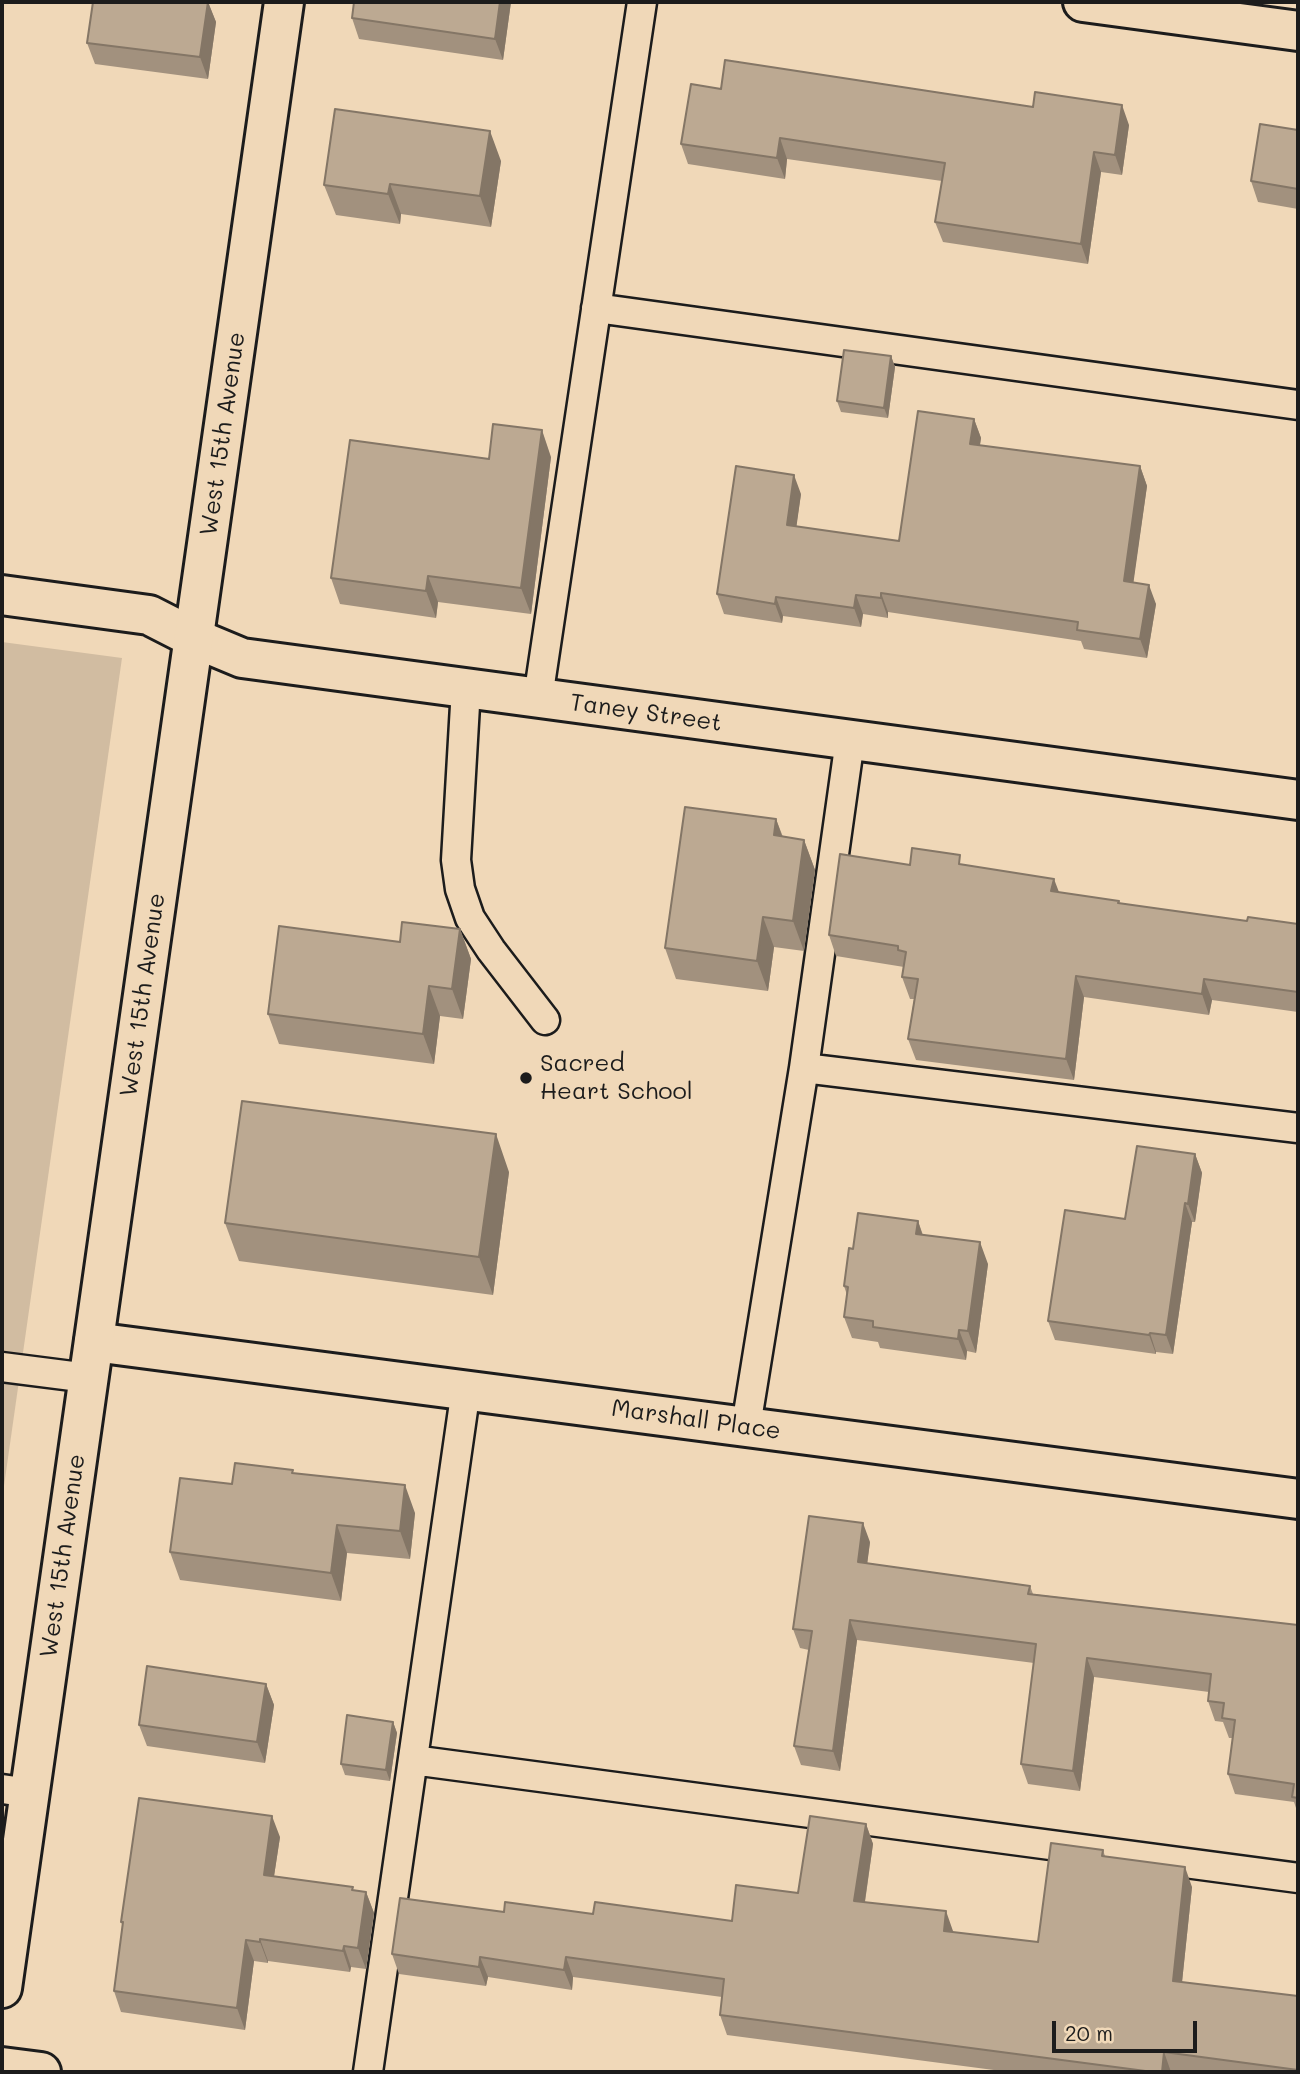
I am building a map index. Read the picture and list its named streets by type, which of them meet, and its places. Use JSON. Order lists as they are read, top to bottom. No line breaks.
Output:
{"streets":{"street":["West 15th Avenue","Taney Street","Marshall Place"]},"crossings":[["West 15th Avenue","Taney Street"],["West 15th Avenue","Marshall Place"]],"places":["Sacred Heart School"],"scale_bar":"20 m"}
